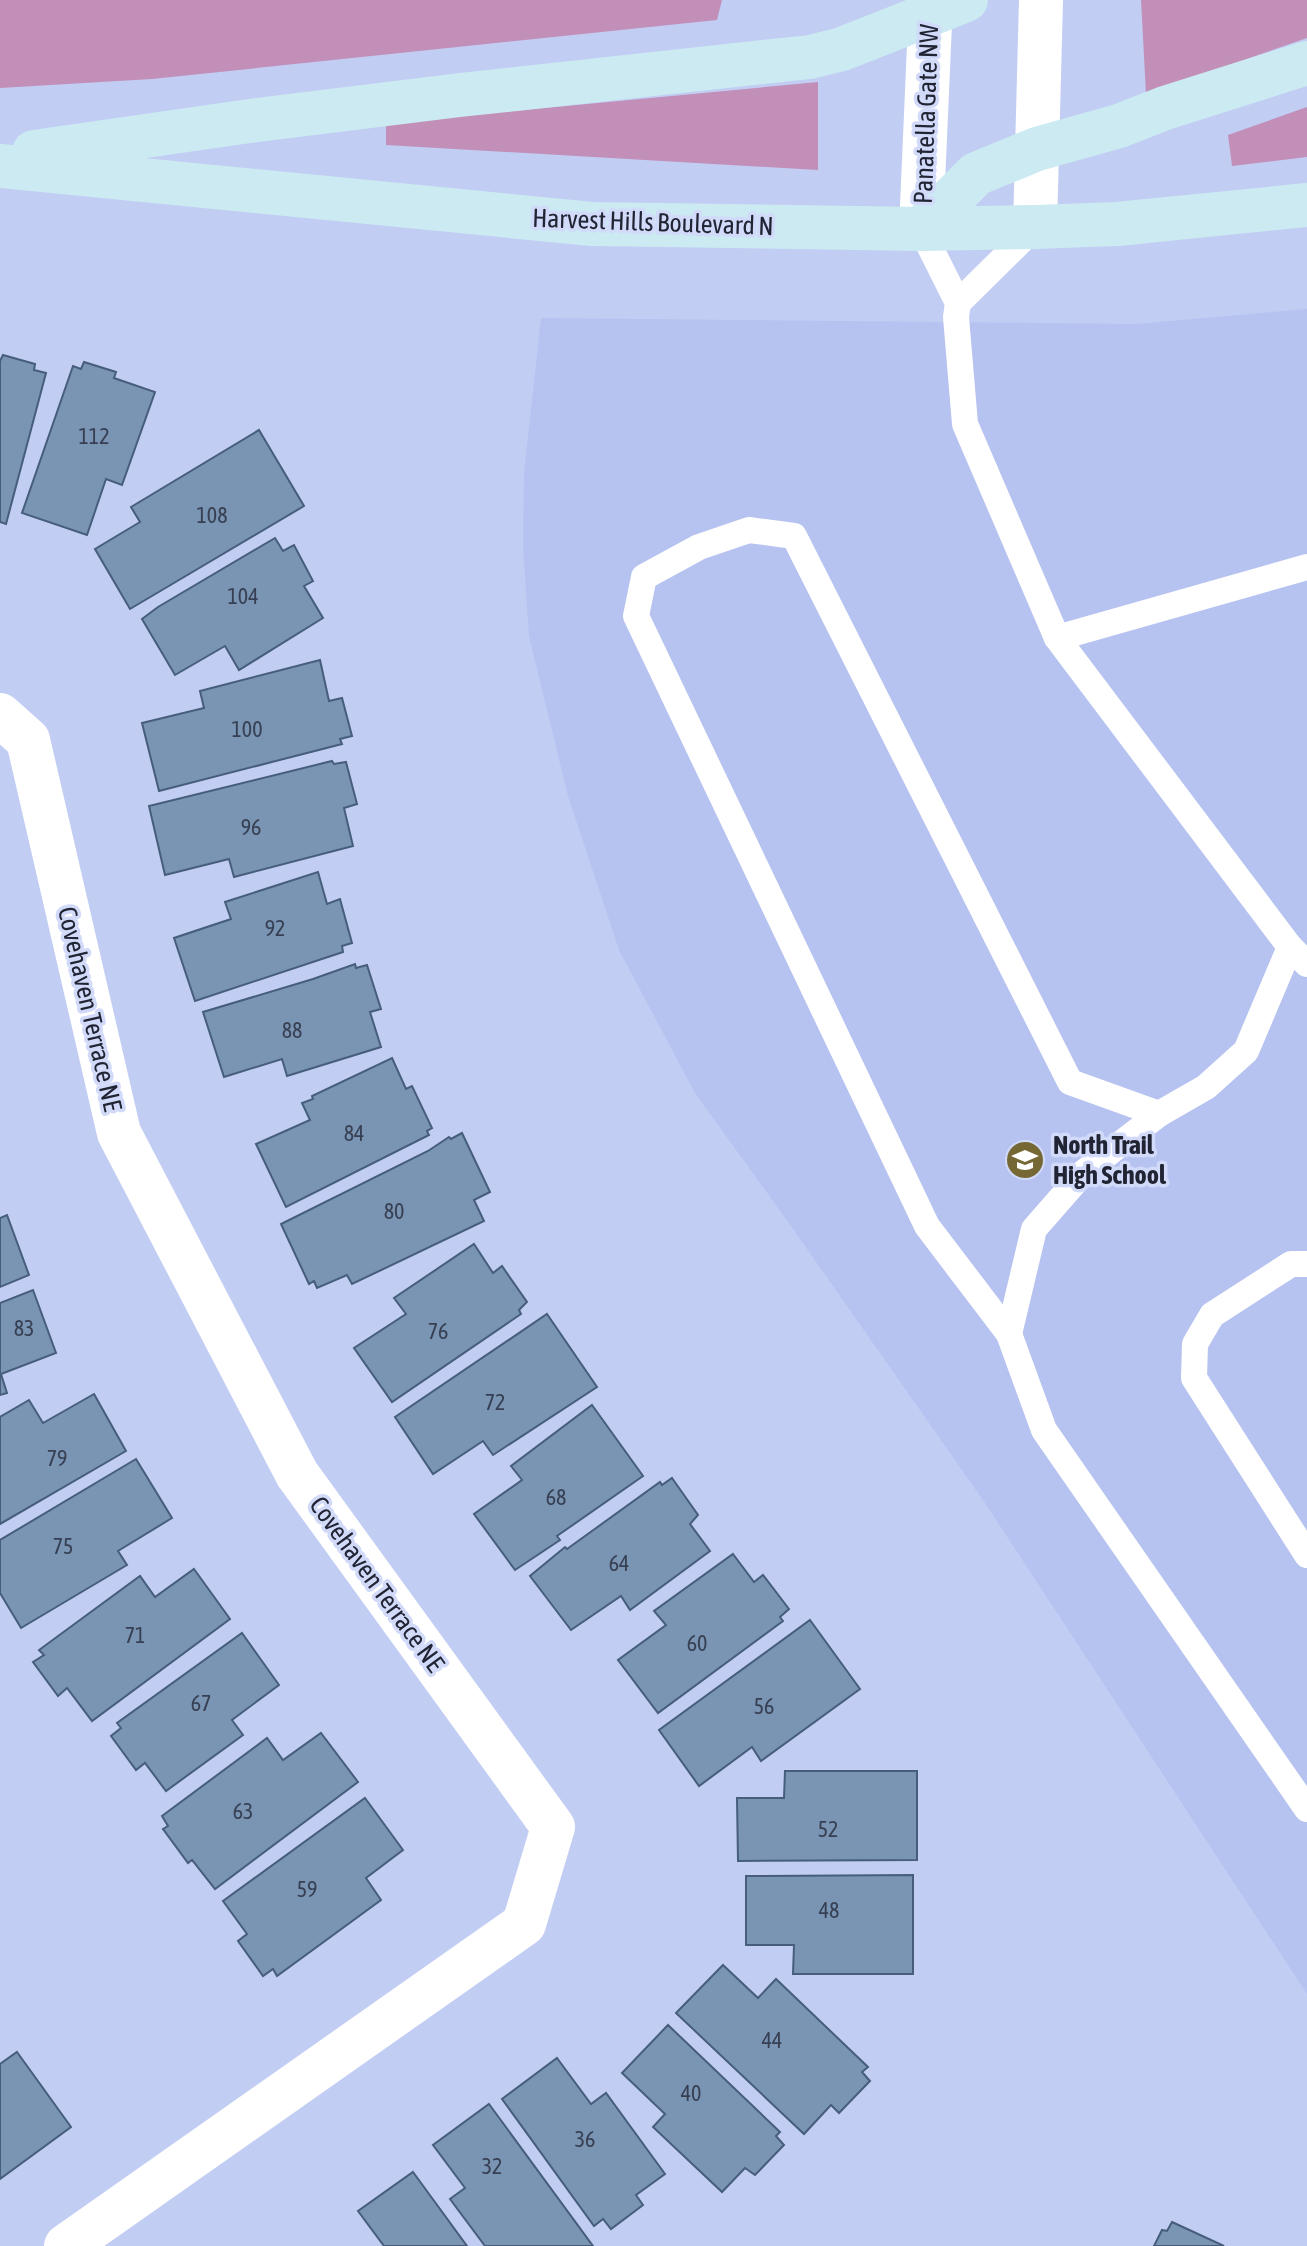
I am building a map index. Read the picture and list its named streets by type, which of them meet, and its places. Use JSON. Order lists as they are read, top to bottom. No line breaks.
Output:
{"streets":{"main road":["Harvest Hills Boulevard N"],"street":["Panatella Gate NW","Covehaven Terrace NE"]},"crossings":[["Panatella Gate NW","Harvest Hills Boulevard N"]],"places":{"school or university":["North Trail High School"]},"house_numbers":["112","108","104","100","96","92","88","84","80","83","76","72","79","68","75","64","71","60","67","56","63","52","59","48","44","40","36","32"]}
